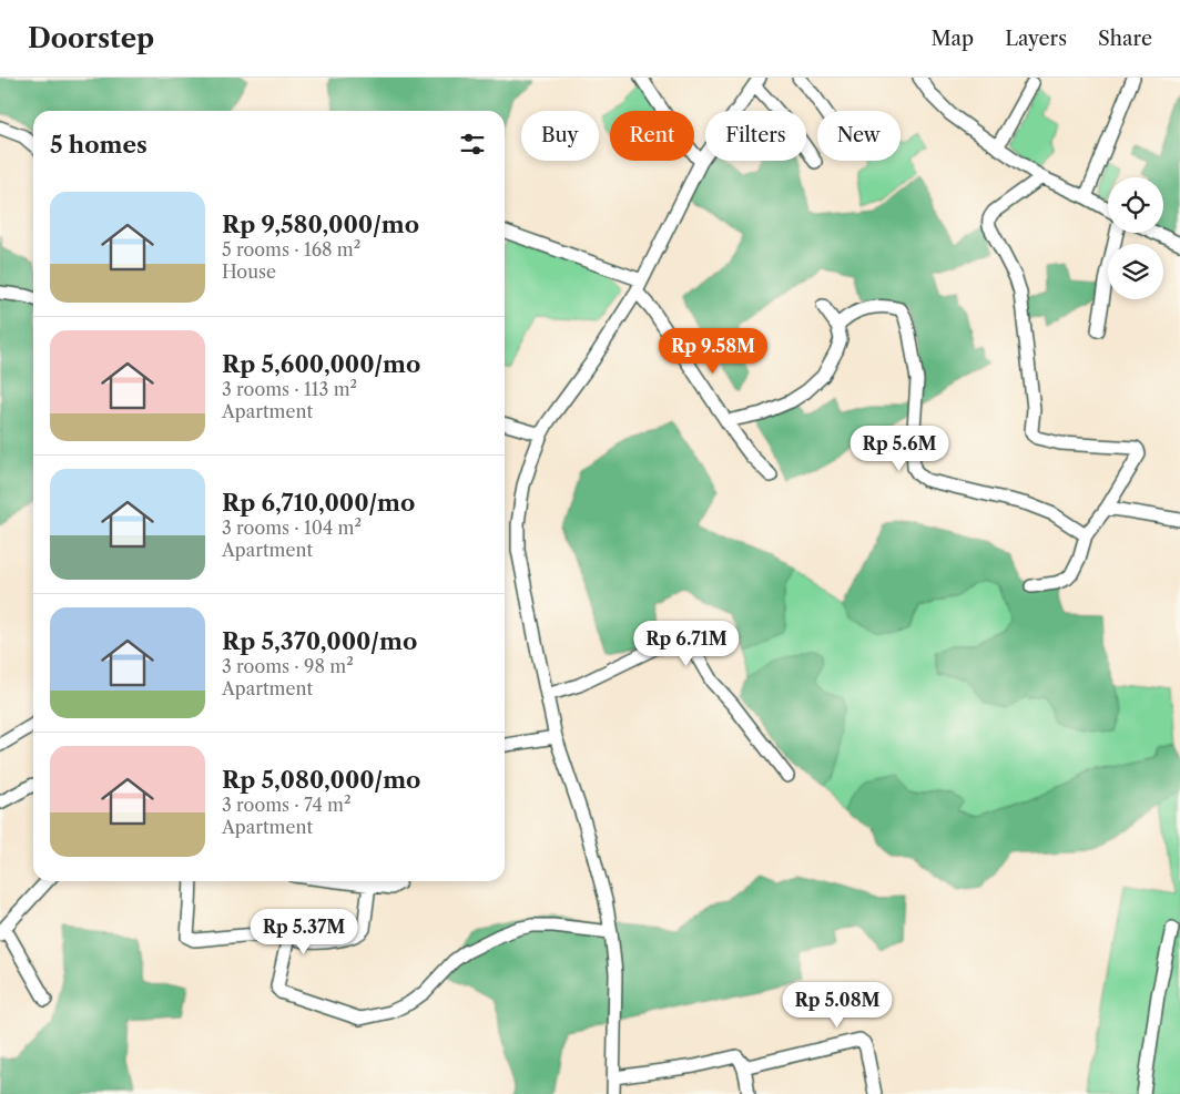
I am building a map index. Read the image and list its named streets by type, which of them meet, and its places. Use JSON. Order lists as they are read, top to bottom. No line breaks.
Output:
{"page":{"header":"Doorstep","nav":["Map","Layers","Share"],"chip":["Buy","Rent","Filters","New"],"heading":"5 homes","list":[{"name":"Rp 9,580,000/mo","note":"5 rooms · 168 m² · House"},{"name":"Rp 5,600,000/mo","note":"3 rooms · 113 m² · Apartment"},{"name":"Rp 6,710,000/mo","note":"3 rooms · 104 m² · Apartment"},{"name":"Rp 5,370,000/mo","note":"3 rooms · 98 m² · Apartment"},{"name":"Rp 5,080,000/mo","note":"3 rooms · 74 m² · Apartment"}],"price":["Rp 9.58M","Rp 5.6M","Rp 6.71M","Rp 5.37M","Rp 5.08M"]}}
